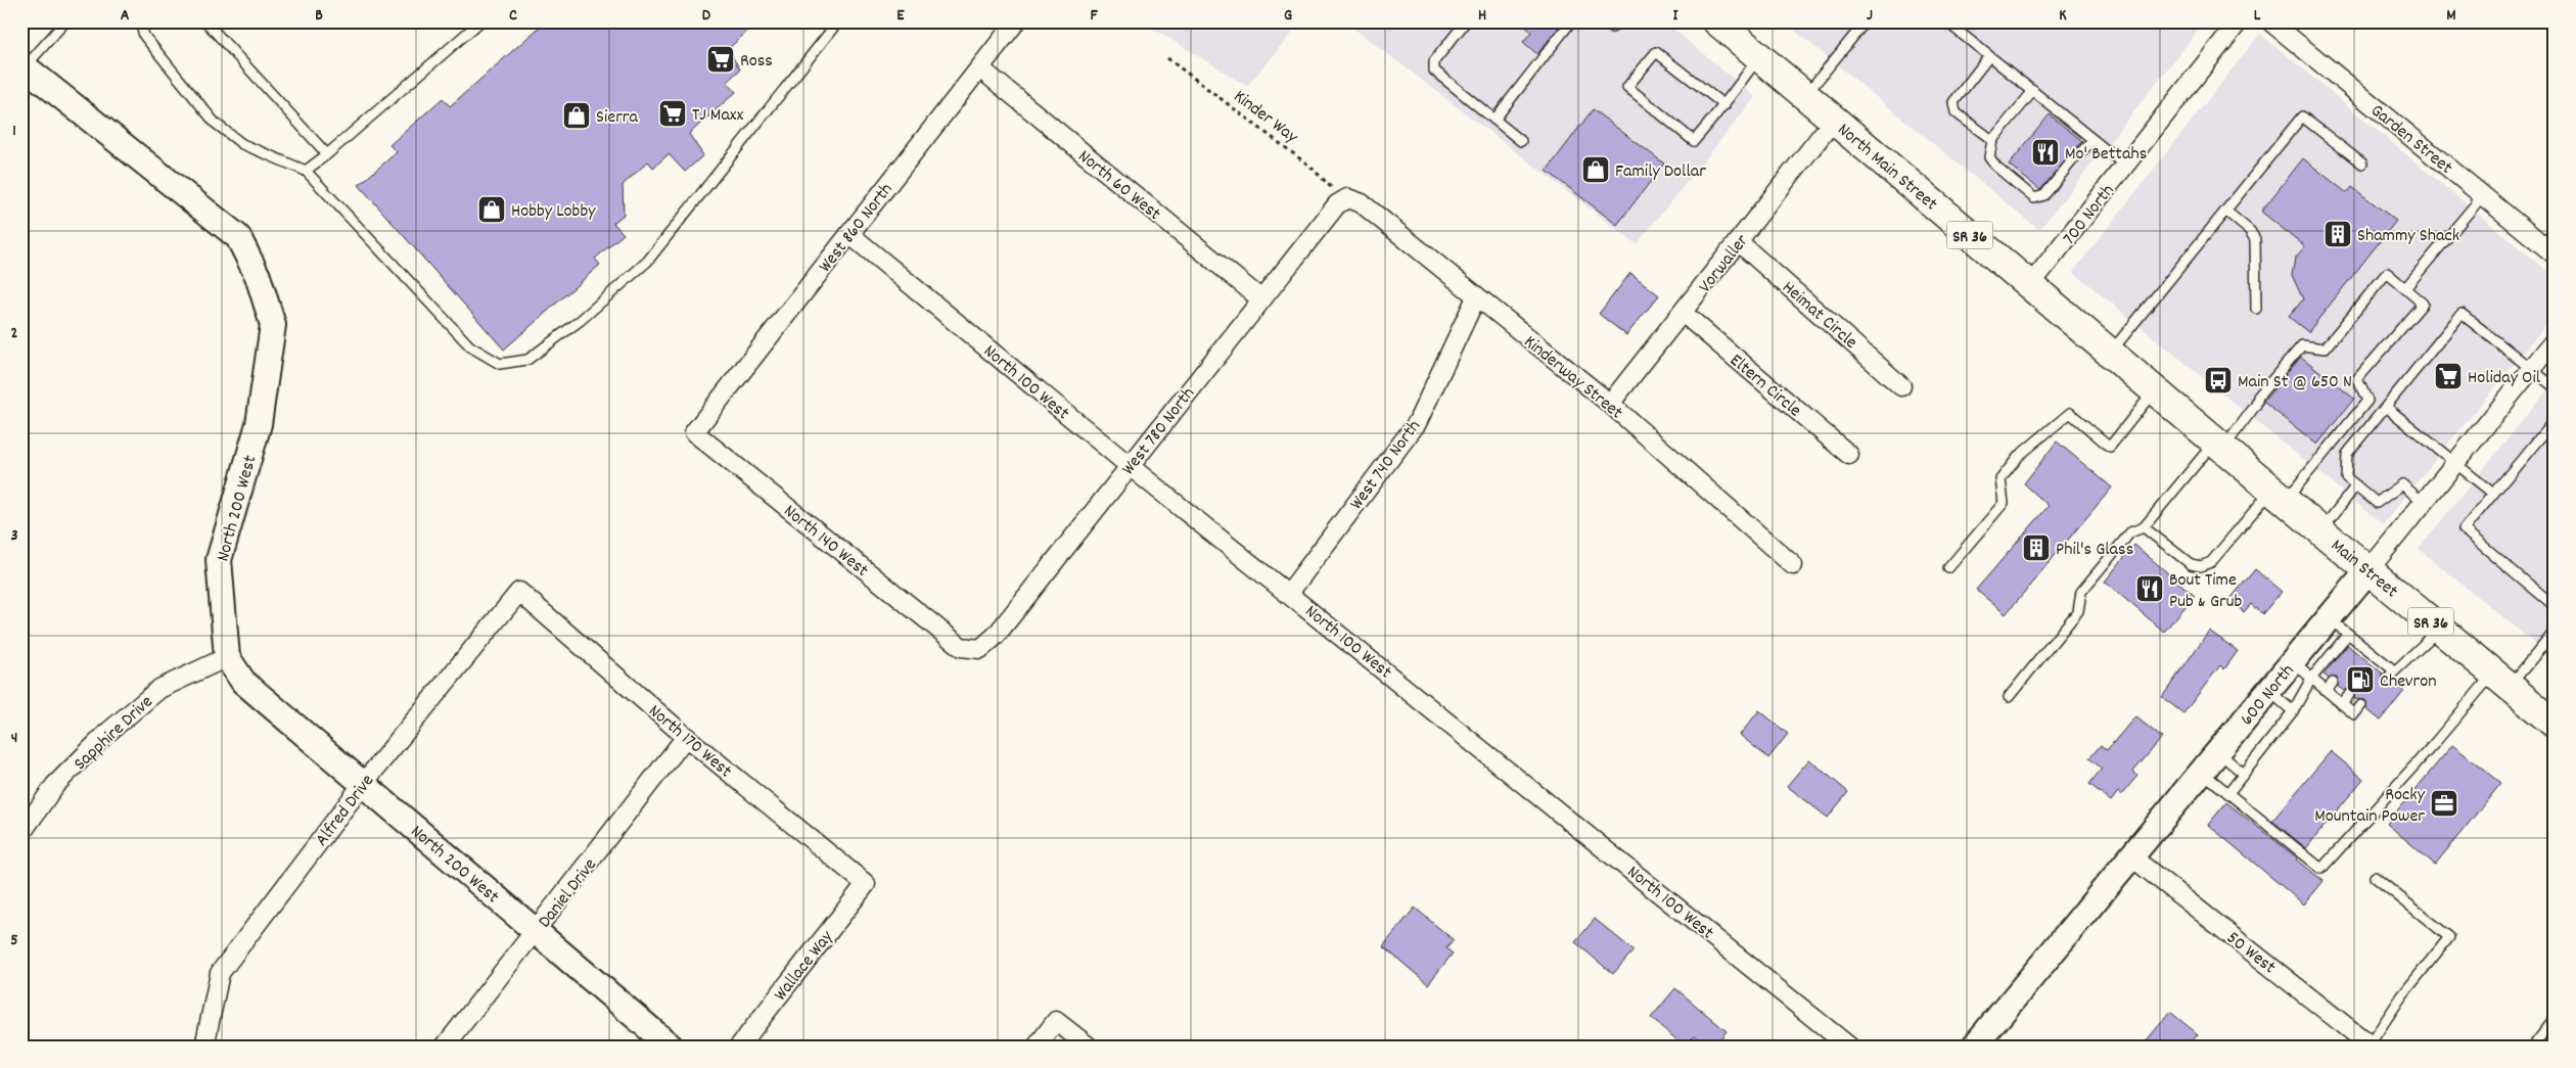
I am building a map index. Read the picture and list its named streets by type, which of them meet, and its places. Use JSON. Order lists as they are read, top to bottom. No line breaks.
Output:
{"streets":{"highway":["North Main Street","SR 36","Main Street"],"street":["Garden Street","North 60 West","700 North","West 860 North","Vorwaller","Heimat Circle","Kinderway Street","North 100 West","Eltern Circle","West 780 North","West 740 North","North 200 West","North 140 West","600 North","Sapphire Drive","North 170 West","Alfred Drive","Daniel Drive","50 West","Wallace Way"],"path":["Kinder Way"]},"crossings":[["Kinder Way","Kinderway Street"],["Kinder Way","West 780 North"],["North Main Street","700 North"],["North Main Street","Vorwaller"],["North Main Street","Main Street"],["North 60 West","West 860 North"],["North 60 West","West 780 North"],["West 860 North","North 100 West"],["West 860 North","North 140 West"],["Vorwaller","Heimat Circle"],["Vorwaller","Kinderway Street"],["Vorwaller","Eltern Circle"],["Kinderway Street","West 780 North"],["Kinderway Street","West 740 North"],["North 100 West","West 780 North"],["North 100 West","West 740 North"],["West 780 North","North 140 West"],["North 200 West","Sapphire Drive"],["North 200 West","Alfred Drive"],["North 200 West","Daniel Drive"],["Main Street","600 North"],["600 North","50 West"],["North 170 West","Alfred Drive"],["North 170 West","Daniel Drive"],["North 170 West","Wallace Way"]],"places":{"supermarket":["Ross","TJ Maxx","Holiday Oil"],"shop":["Sierra","Family Dollar","Hobby Lobby"],"restaurant":["Mo' Bettahs","Bout Time Pub & Grub"],"building":["Shammy Shack","Phil's Glass"],"bus stop":["Main St @ 650 N"],"fuel station":["Chevron"],"office":["Rocky Mountain Power"]},"grid":{"columns":["A","B","C","D","E","F","G","H","I","J","K","L","M"],"rows":["1","2","3","4","5"]}}
